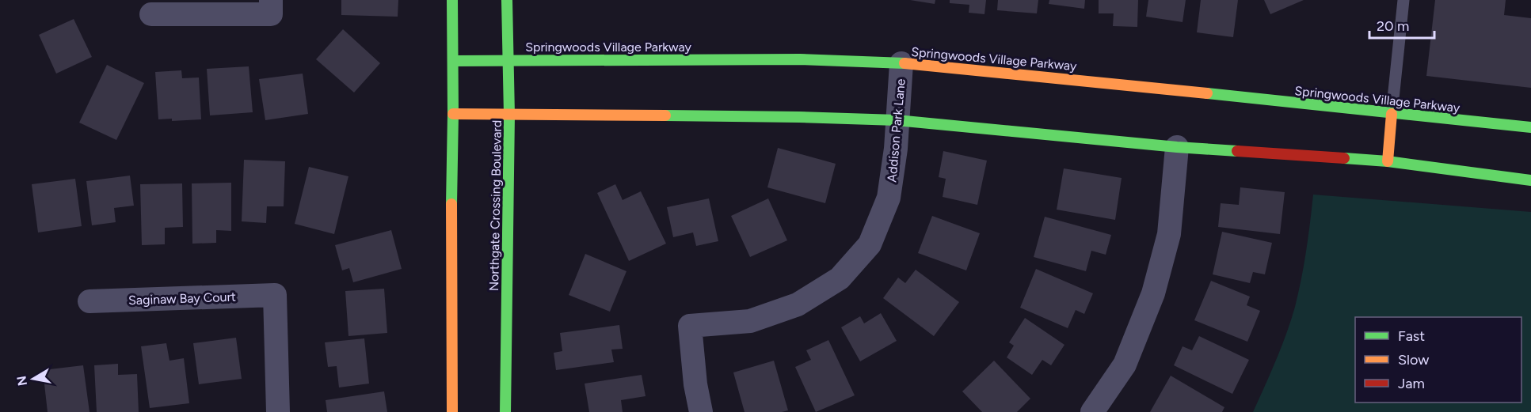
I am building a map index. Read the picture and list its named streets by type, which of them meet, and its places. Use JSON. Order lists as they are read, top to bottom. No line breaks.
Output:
{"streets":{"street":["Springwoods Village Parkway","Addison Park Lane","Northgate Crossing Boulevard","Saginaw Bay Court"]},"crossings":[["Springwoods Village Parkway","Addison Park Lane"],["Springwoods Village Parkway","Northgate Crossing Boulevard"]],"legend":["Fast","Slow","Jam"],"scale_bar":"20 m","north":"left"}
